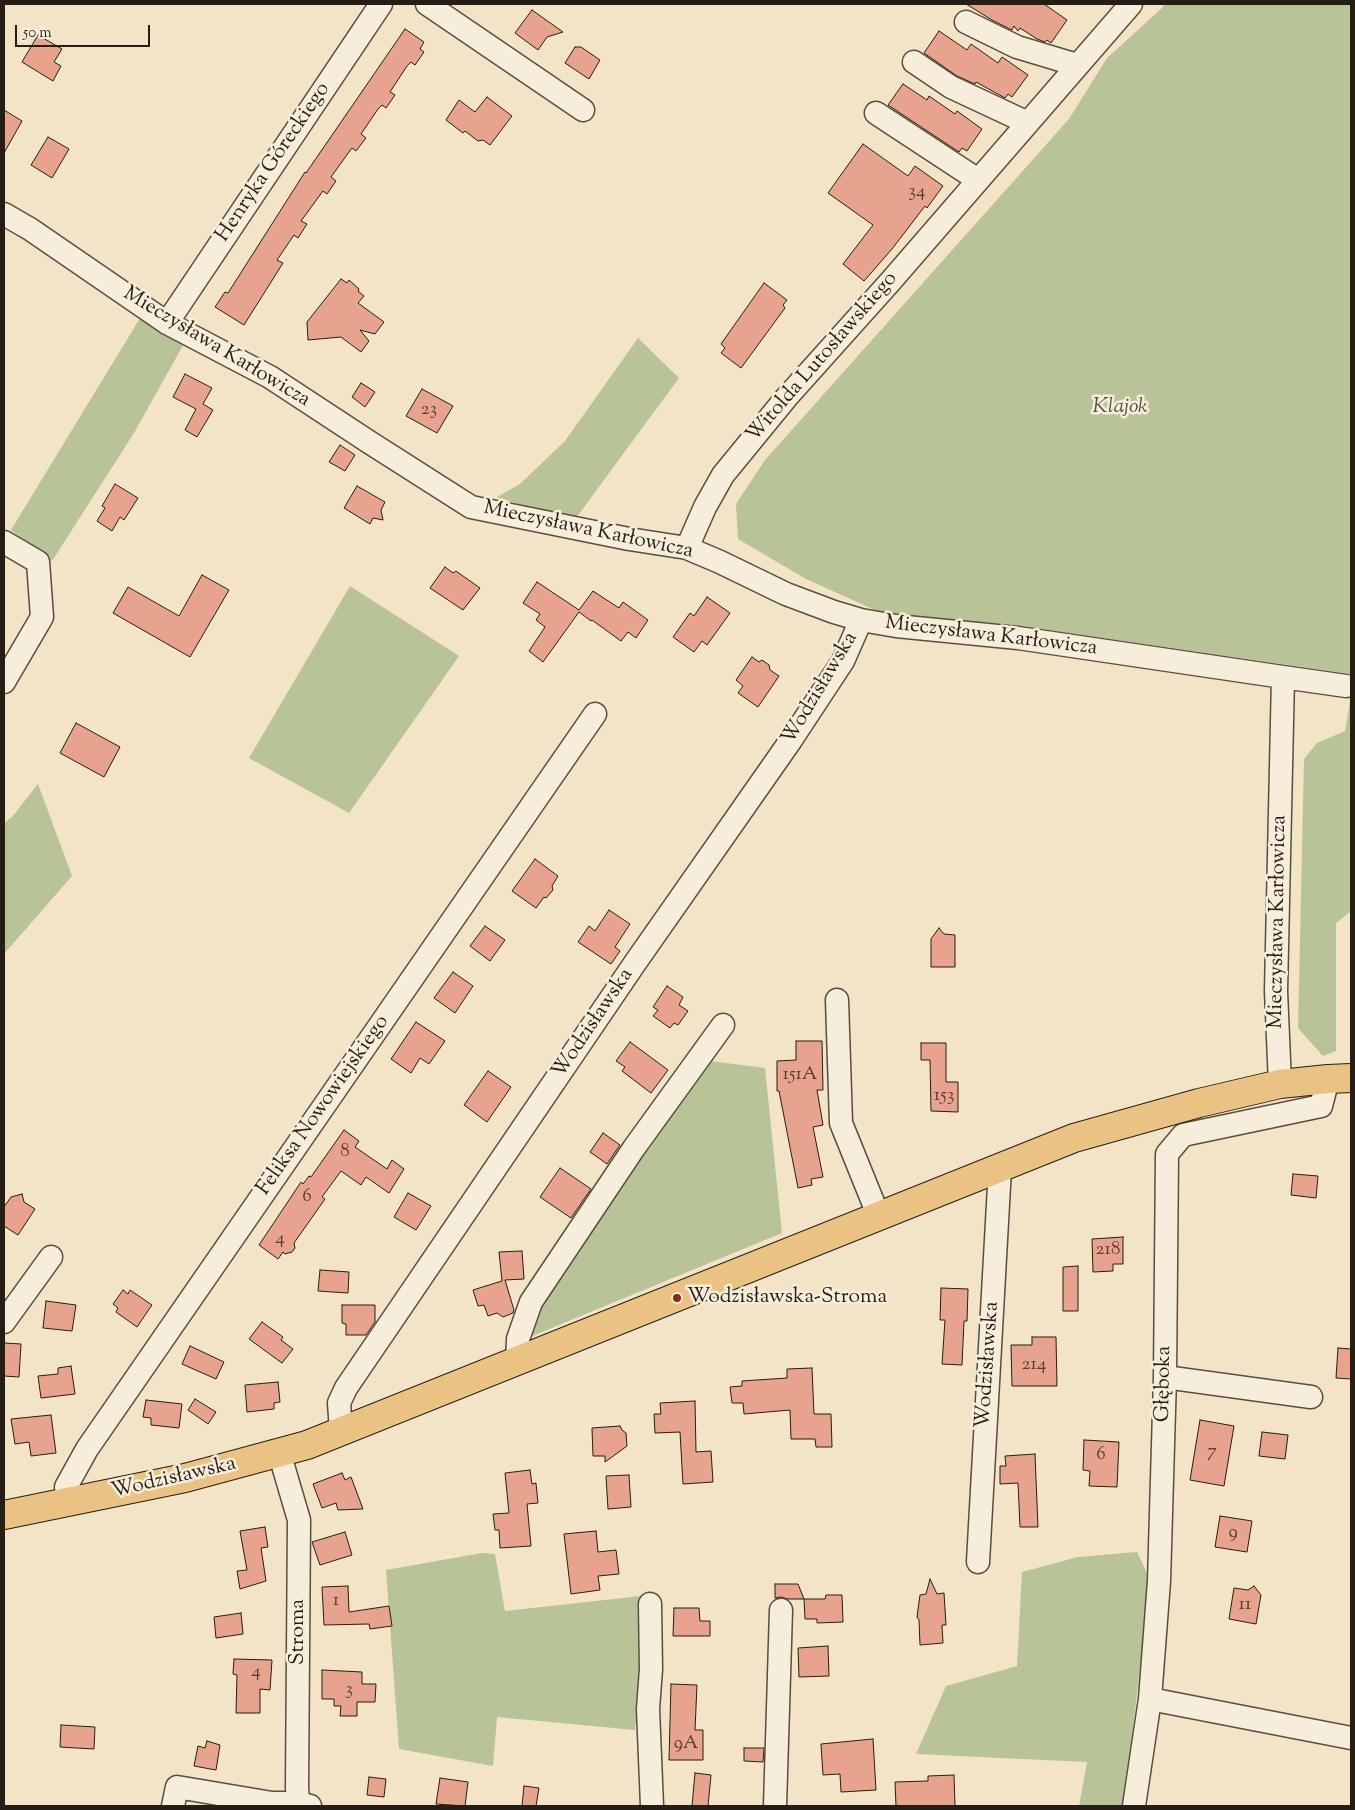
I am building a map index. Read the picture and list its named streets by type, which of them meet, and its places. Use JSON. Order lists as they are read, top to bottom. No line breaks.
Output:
{"streets":{"main road":["Wodzisławska"],"street":["Henryka Góreckiego","Mieczysława Karłowicza","Witolda Lutosławskiego","Feliksa Nowowiejskiego","Głęboka","Stroma"]},"crossings":[["Henryka Góreckiego","Mieczysława Karłowicza"],["Mieczysława Karłowicza","Witolda Lutosławskiego"],["Mieczysława Karłowicza","Wodzisławska"],["Wodzisławska","Feliksa Nowowiejskiego"],["Wodzisławska","Głęboka"],["Wodzisławska","Stroma"]],"parks":["Klajok"],"places":["Wodzisławska-Stroma"],"house_numbers":["34","23","151A","153","8","6","4","218","214","7","6","9","1","11","4","3","9A"],"scale_bar":"50 m"}
